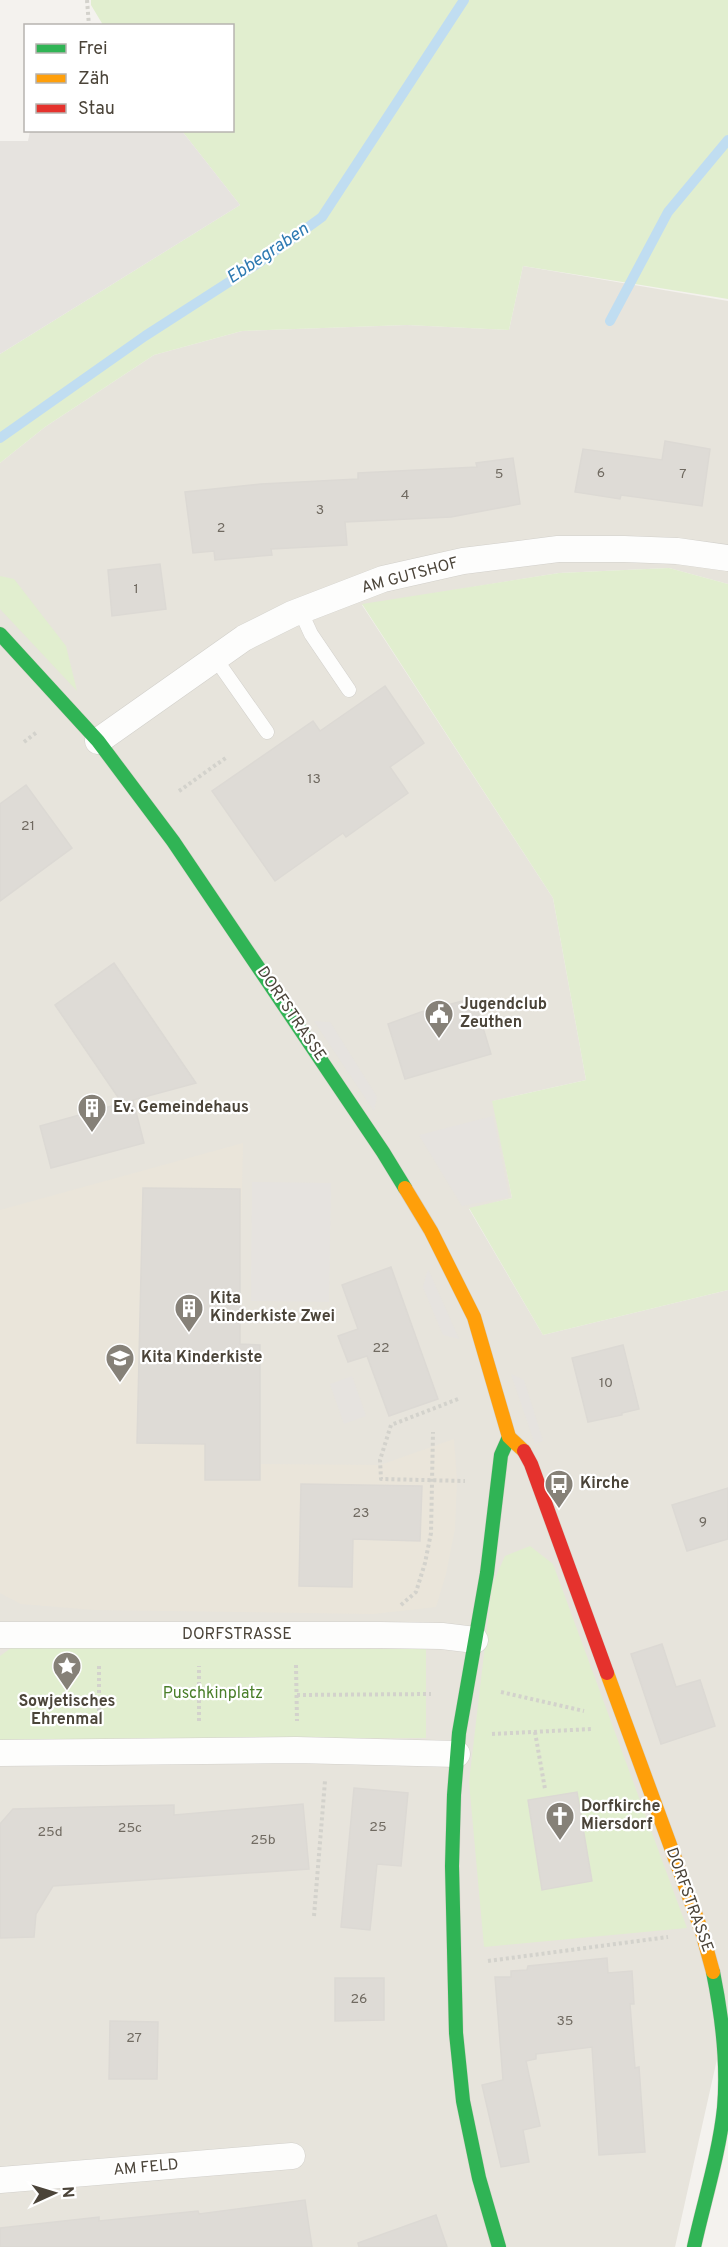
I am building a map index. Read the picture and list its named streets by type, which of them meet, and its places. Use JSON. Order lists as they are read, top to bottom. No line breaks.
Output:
{"streets":{"main road":["DORFSTRASSE"],"street":["AM GUTSHOF","AM FELD"]},"crossings":[["AM GUTSHOF","DORFSTRASSE"]],"water":["Ebbegraben"],"parks":["Puschkinplatz"],"places":{"public building":["Jugendclub Zeuthen"],"building":["Ev. Gemeindehaus","Kita Kinderkiste Zwei"],"school or university":["Kita Kinderkiste"],"bus stop":["Kirche"],"place":["Sowjetisches Ehrenmal"],"church":["Dorfkirche Miersdorf"]},"house_numbers":["6","5","7","4","3","2","1","13","21","22","10","23","9","25","25c","25d","25b","26","35","27"],"legend":["Frei","Zäh","Stau"],"north":"right"}
